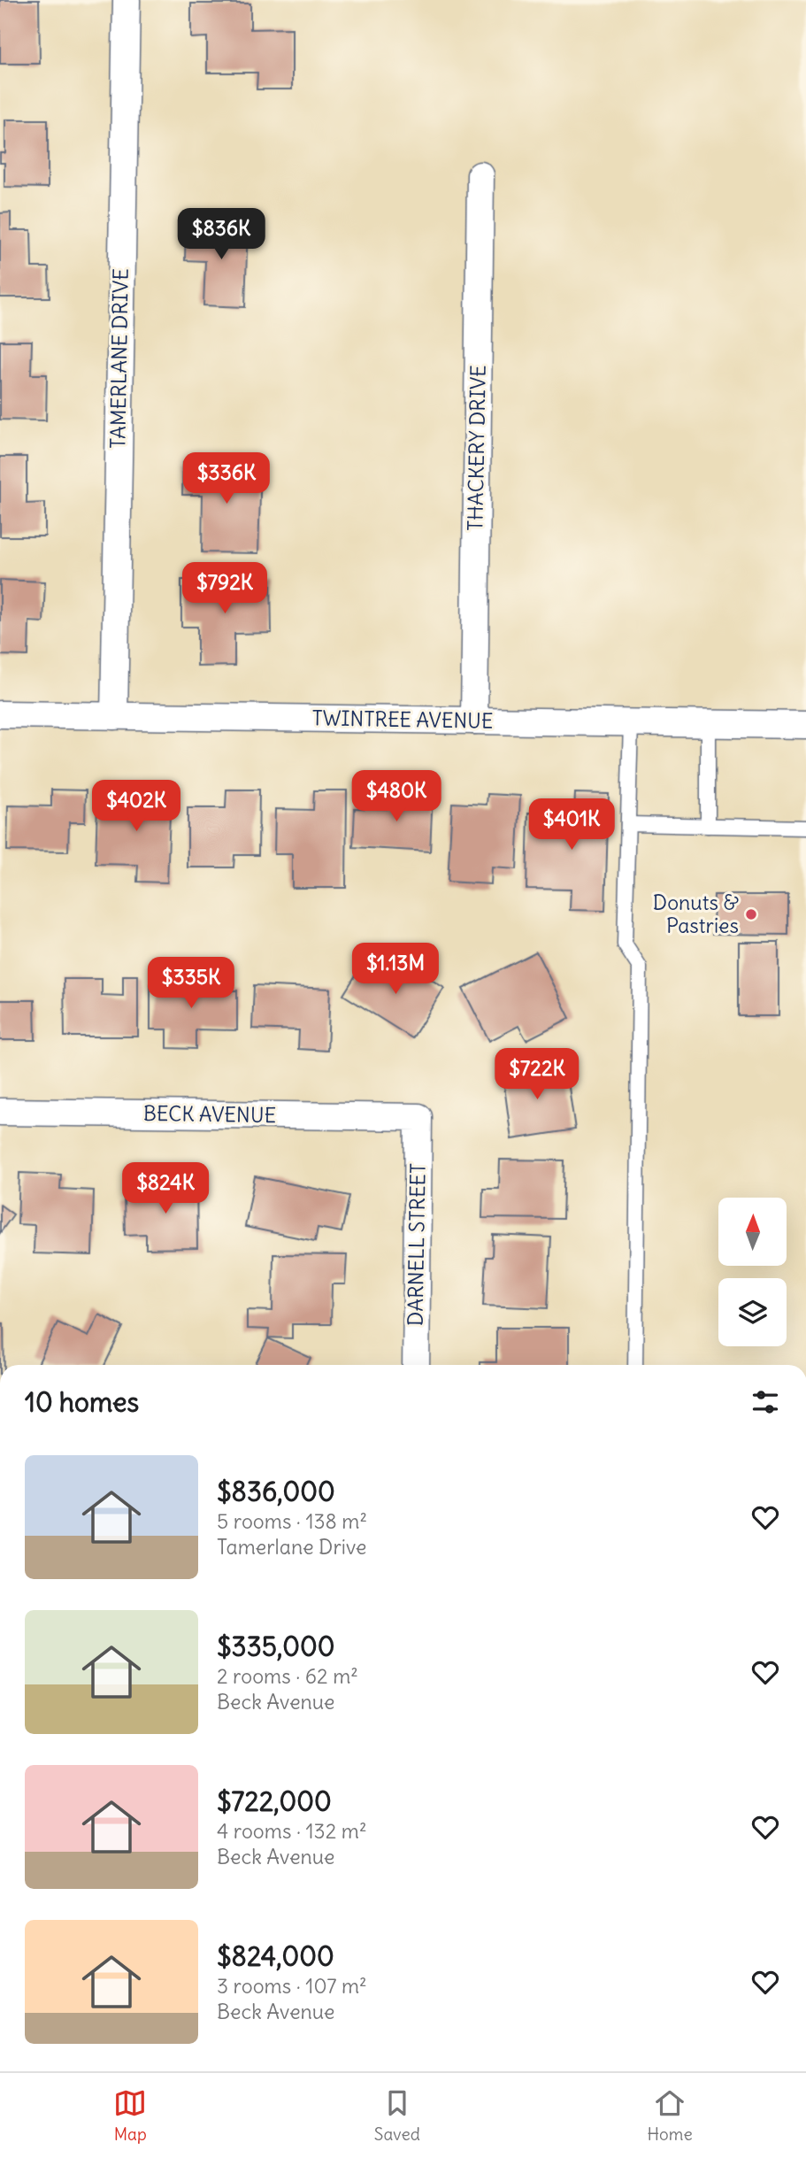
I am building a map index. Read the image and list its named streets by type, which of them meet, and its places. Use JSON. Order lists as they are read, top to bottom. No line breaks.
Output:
{"streets":{"street":["TAMERLANE DRIVE","THACKERY DRIVE","TWINTREE AVENUE","BECK AVENUE","DARNELL STREET"]},"crossings":[["TAMERLANE DRIVE","TWINTREE AVENUE"],["THACKERY DRIVE","TWINTREE AVENUE"],["BECK AVENUE","DARNELL STREET"]],"places":["Donuts & Pastries"],"north":"top","page":{"price":["$836K","$336K","$792K","$480K","$402K","$401K","$1.13M","$335K","$722K","$824K"],"heading":"10 homes","list":[{"name":"$836,000","note":"5 rooms · 138 m² · Tamerlane Drive"},{"name":"$335,000","note":"2 rooms · 62 m² · Beck Avenue"},{"name":"$722,000","note":"4 rooms · 132 m² · Beck Avenue"},{"name":"$824,000","note":"3 rooms · 107 m² · Beck Avenue"}],"tabs":["Map","Saved","Home"]}}
